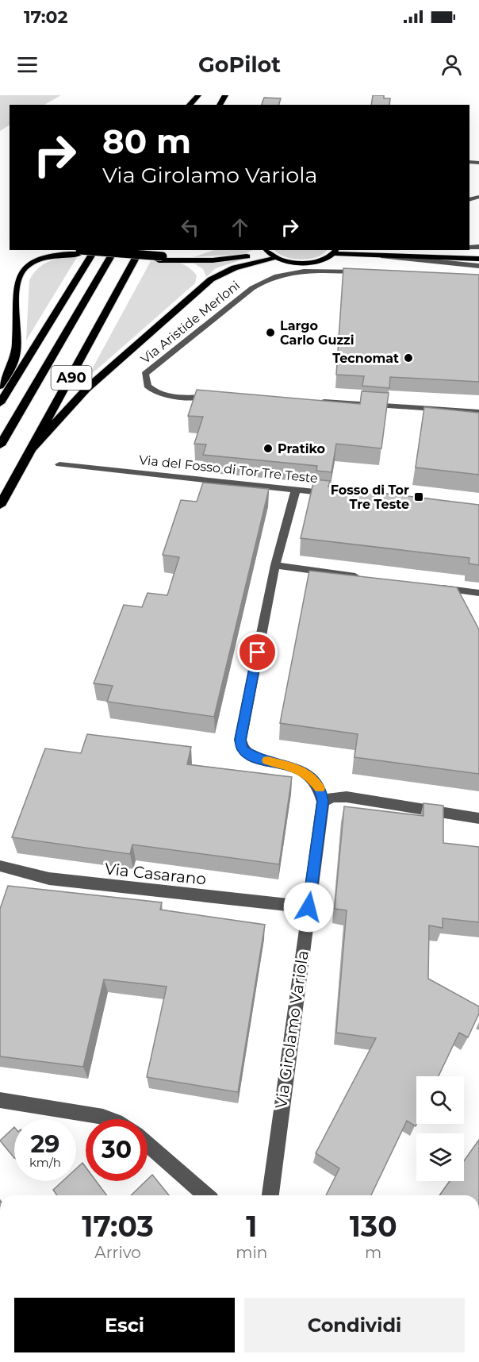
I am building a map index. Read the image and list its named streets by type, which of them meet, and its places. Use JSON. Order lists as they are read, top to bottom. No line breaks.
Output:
{"streets":{"highway":["A90"],"street":["Via Aristide Merloni","Via del Fosso di Tor Tre Teste","Via Casarano","Via Girolamo Variola"]},"crossings":[["Via Casarano","Via Girolamo Variola"]],"places":{"other":["Largo Carlo Guzzi","Tecnomat","Pratiko"],"transit":["Fosso di Tor Tre Teste"]},"page":{"status":"17:02","header":"GoPilot","turn":["80 m","Via Girolamo Variola"],"speed":"29 km/h","limit":"30","eta":["17:03","Arrivo","1","min","130","m"],"buttons":["Esci","Condividi"]}}
